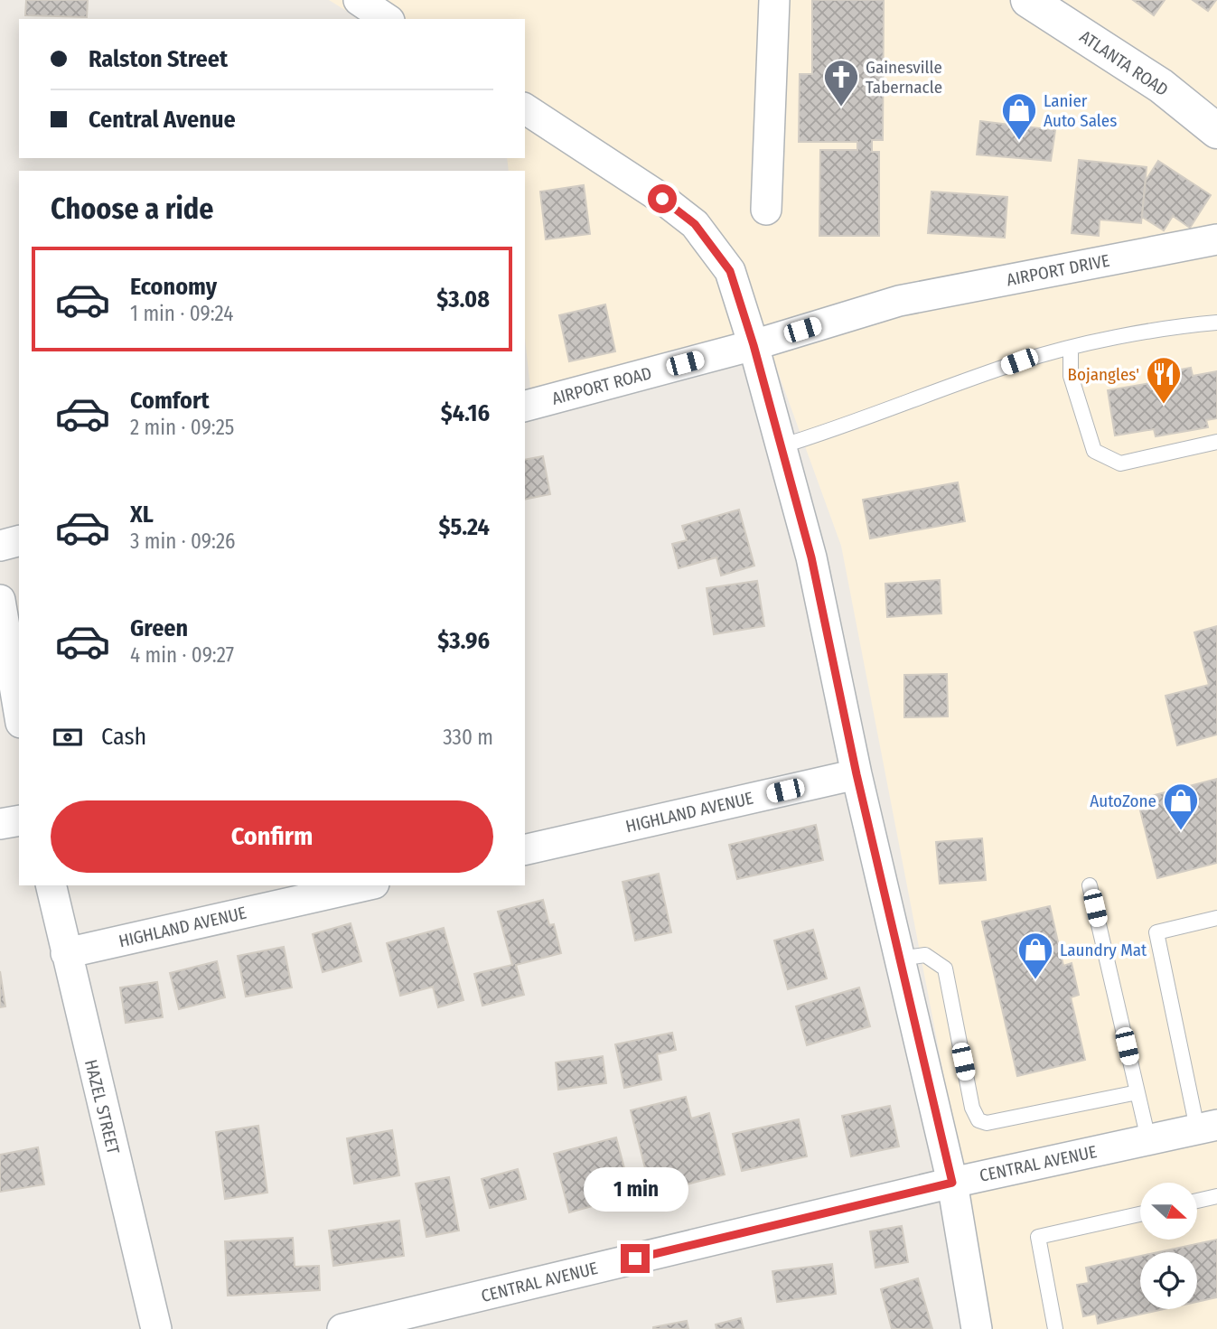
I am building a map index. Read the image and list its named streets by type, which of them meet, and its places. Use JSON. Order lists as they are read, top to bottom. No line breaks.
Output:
{"streets":{"main road":["ATLANTA ROAD"],"street":["AIRPORT DRIVE","AIRPORT ROAD","HIGHLAND AVENUE","HAZEL STREET","CENTRAL AVENUE"]},"crossings":[["AIRPORT DRIVE","AIRPORT ROAD"],["HIGHLAND AVENUE","HAZEL STREET"]],"places":{"church":["Gainesville Tabernacle"],"shop":["Lanier Auto Sales","AutoZone","Laundry Mat"],"restaurant":["Bojangles'"]},"north":"right","page":{"banner":["Ralston Street","Central Avenue"],"heading":"Choose a ride","list":[{"name":"Economy","note":"1 min · 09:24","value":"$3.08"},{"name":"Comfort","note":"2 min · 09:25","value":"$4.16"},{"name":"XL","note":"3 min · 09:26","value":"$5.24"},{"name":"Green","note":"4 min · 09:27","value":"$3.96"}],"pay":["Cash","330 m"],"buttons":"Confirm","bubble":"1 min"}}
